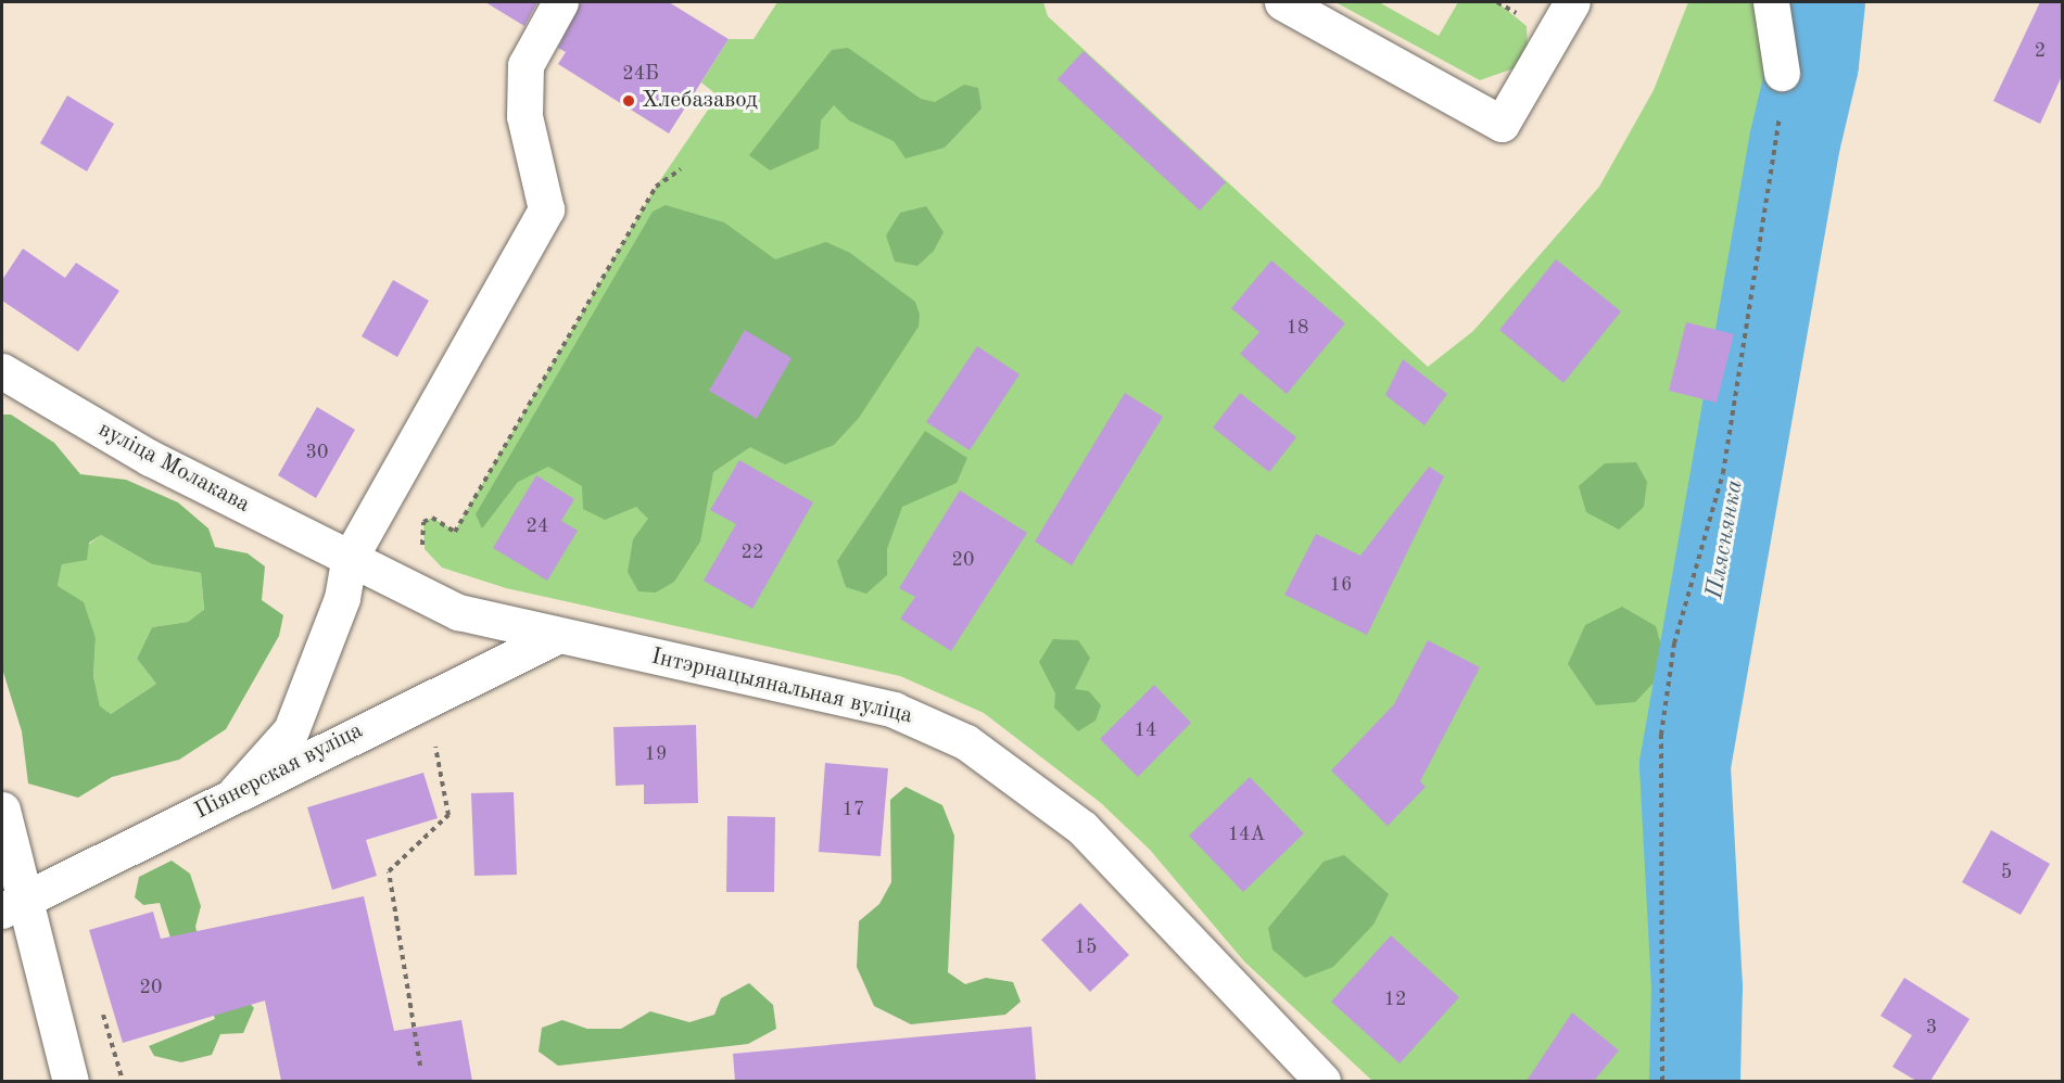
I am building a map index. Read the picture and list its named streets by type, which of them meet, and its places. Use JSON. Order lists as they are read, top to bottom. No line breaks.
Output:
{"streets":{"main road":["вуліца Молакава","Інтэрнацыянальная вуліца","Піянерская вуліца"]},"crossings":[["вуліца Молакава","Інтэрнацыянальная вуліца"],["Інтэрнацыянальная вуліца","Піянерская вуліца"]],"water":["Пляснянка"],"places":["Хлебазавод"],"house_numbers":["2","24Б","18","30","24","22","20","16","14","19","17","14А","5","15","20","12","3"]}
